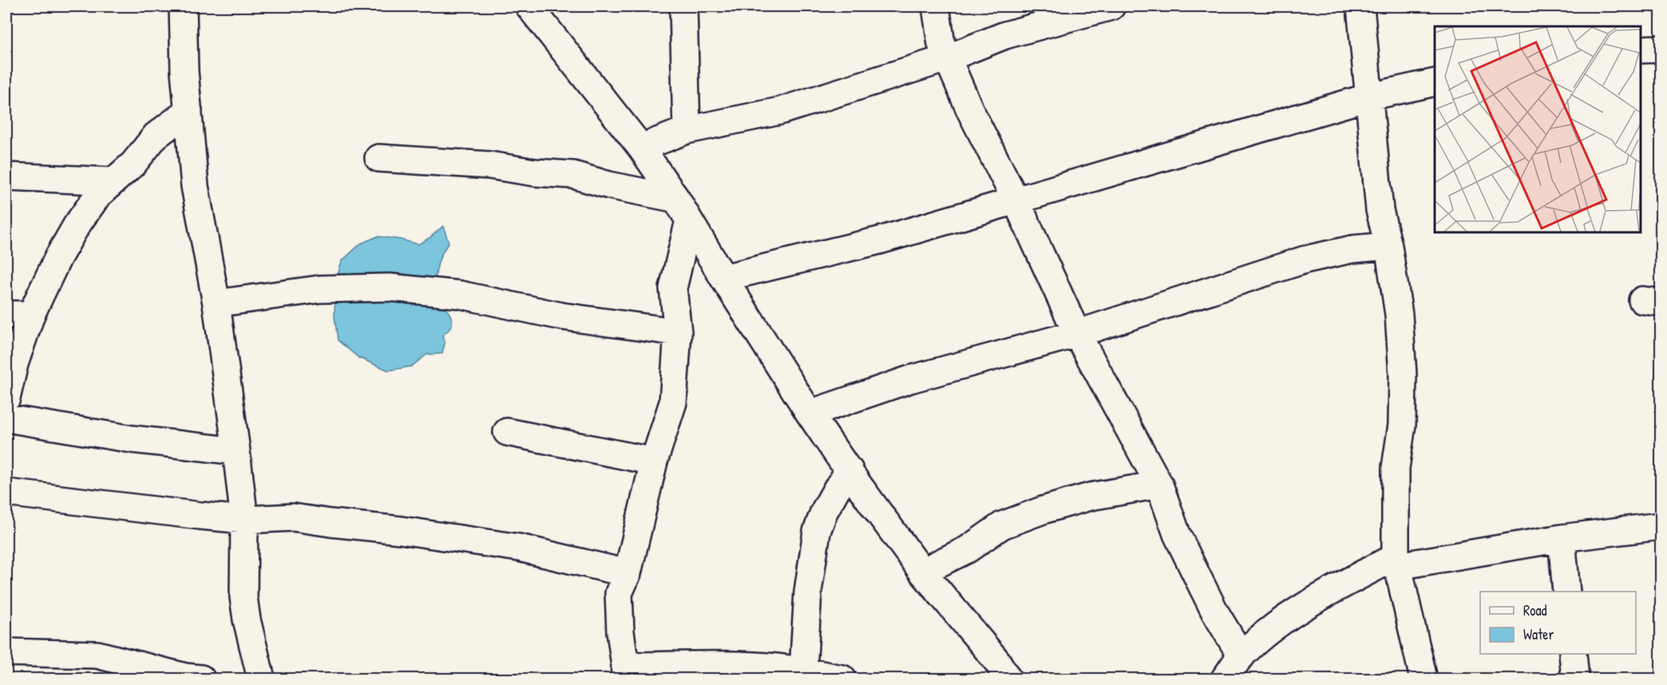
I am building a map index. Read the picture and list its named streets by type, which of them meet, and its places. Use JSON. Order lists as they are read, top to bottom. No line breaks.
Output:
{"legend":["Road","Water"]}
